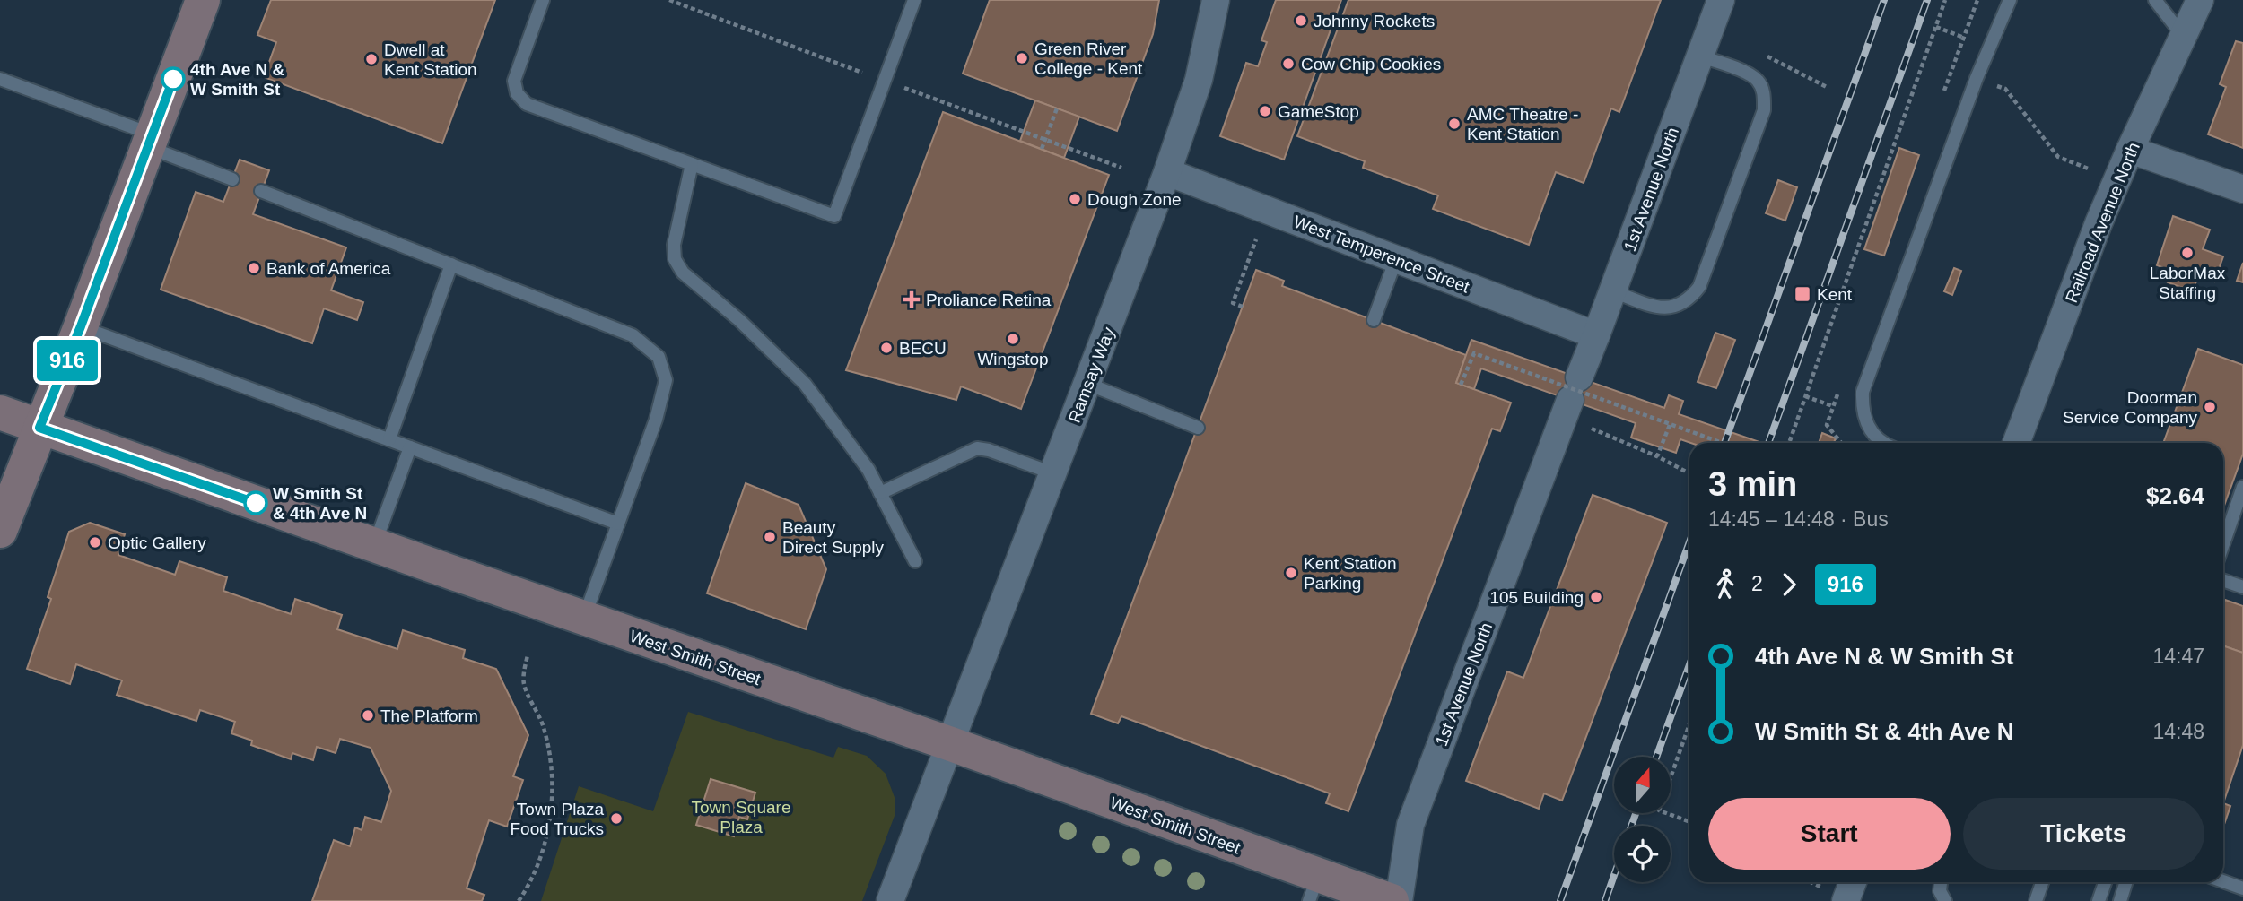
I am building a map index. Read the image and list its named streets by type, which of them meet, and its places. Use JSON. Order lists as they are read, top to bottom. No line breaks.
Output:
{"streets":{"main road":["West Smith Street"],"street":["1st Avenue North","Railroad Avenue North","West Temperence Street","Ramsay Way"]},"crossings":[["1st Avenue North","West Temperence Street"],["West Temperence Street","Ramsay Way"],["Ramsay Way","West Smith Street"]],"parks":["Town Square Plaza"],"places":{"other":["Johnny Rockets","Green River College - Kent","Dwell at Kent Station","Cow Chip Cookies","4th Ave N & W Smith St","GameStop","AMC Theatre - Kent Station","Dough Zone","LaborMax Staffing","Bank of America","Wingstop","BECU","Doorman Service Company","W Smith St & 4th Ave N","Beauty Direct Supply","Optic Gallery","Kent Station Parking","105 Building","The Platform","Town Plaza Food Trucks"],"transit":["Kent"],"health":["Proliance Retina"]},"lines":["bus line 916"],"north":"top","page":{"on_map":"916","heading":["3 min","14:45 – 14:48 · Bus","$2.64"],"legs":["2","916"],"list":[{"name":"4th Ave N & W Smith St","value":"14:47"},{"name":"W Smith St & 4th Ave N","value":"14:48"}],"buttons":["Start","Tickets"]}}
